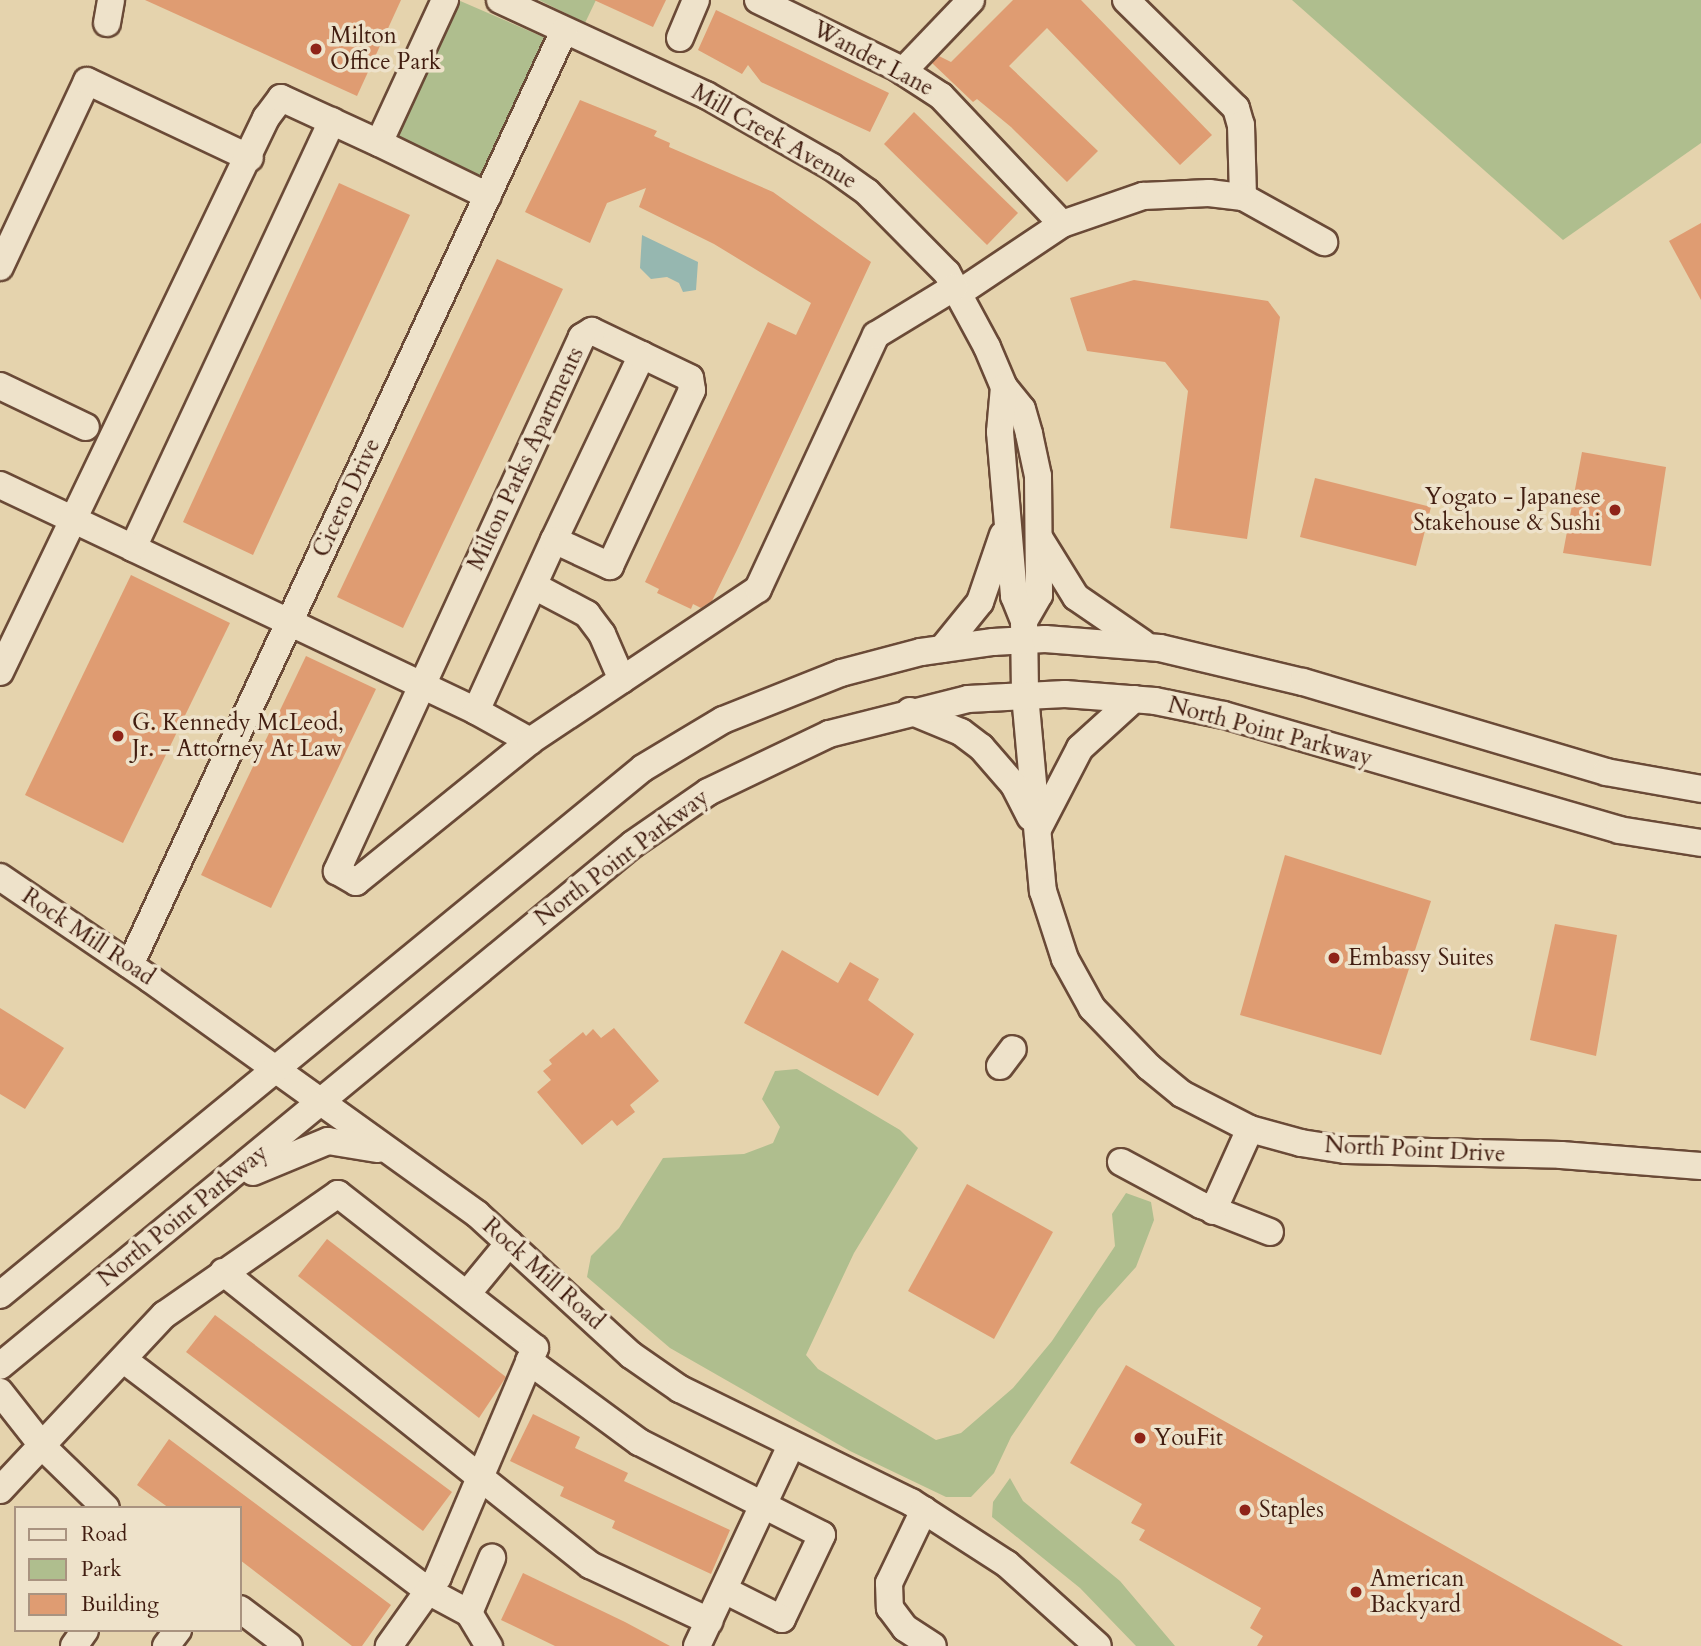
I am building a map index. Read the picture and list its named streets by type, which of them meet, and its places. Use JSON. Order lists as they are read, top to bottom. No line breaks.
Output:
{"streets":{"street":["Wander Lane","Mill Creek Avenue","Milton Parks Apartments","Cicero Drive","North Point Parkway","Rock Mill Road","North Point Drive"]},"crossings":[["Wander Lane","Milton Parks Apartments"],["Mill Creek Avenue","Milton Parks Apartments"],["Mill Creek Avenue","Cicero Drive"],["Mill Creek Avenue","North Point Drive"],["Cicero Drive","Rock Mill Road"],["North Point Parkway","Rock Mill Road"],["North Point Parkway","North Point Drive"]],"places":["Milton Office Park","Yogato - Japanese Stakehouse & Sushi","G. Kennedy McLeod, Jr. - Attorney At Law","Embassy Suites","YouFit","Staples","American Backyard"],"legend":["Road","Park","Building"]}
